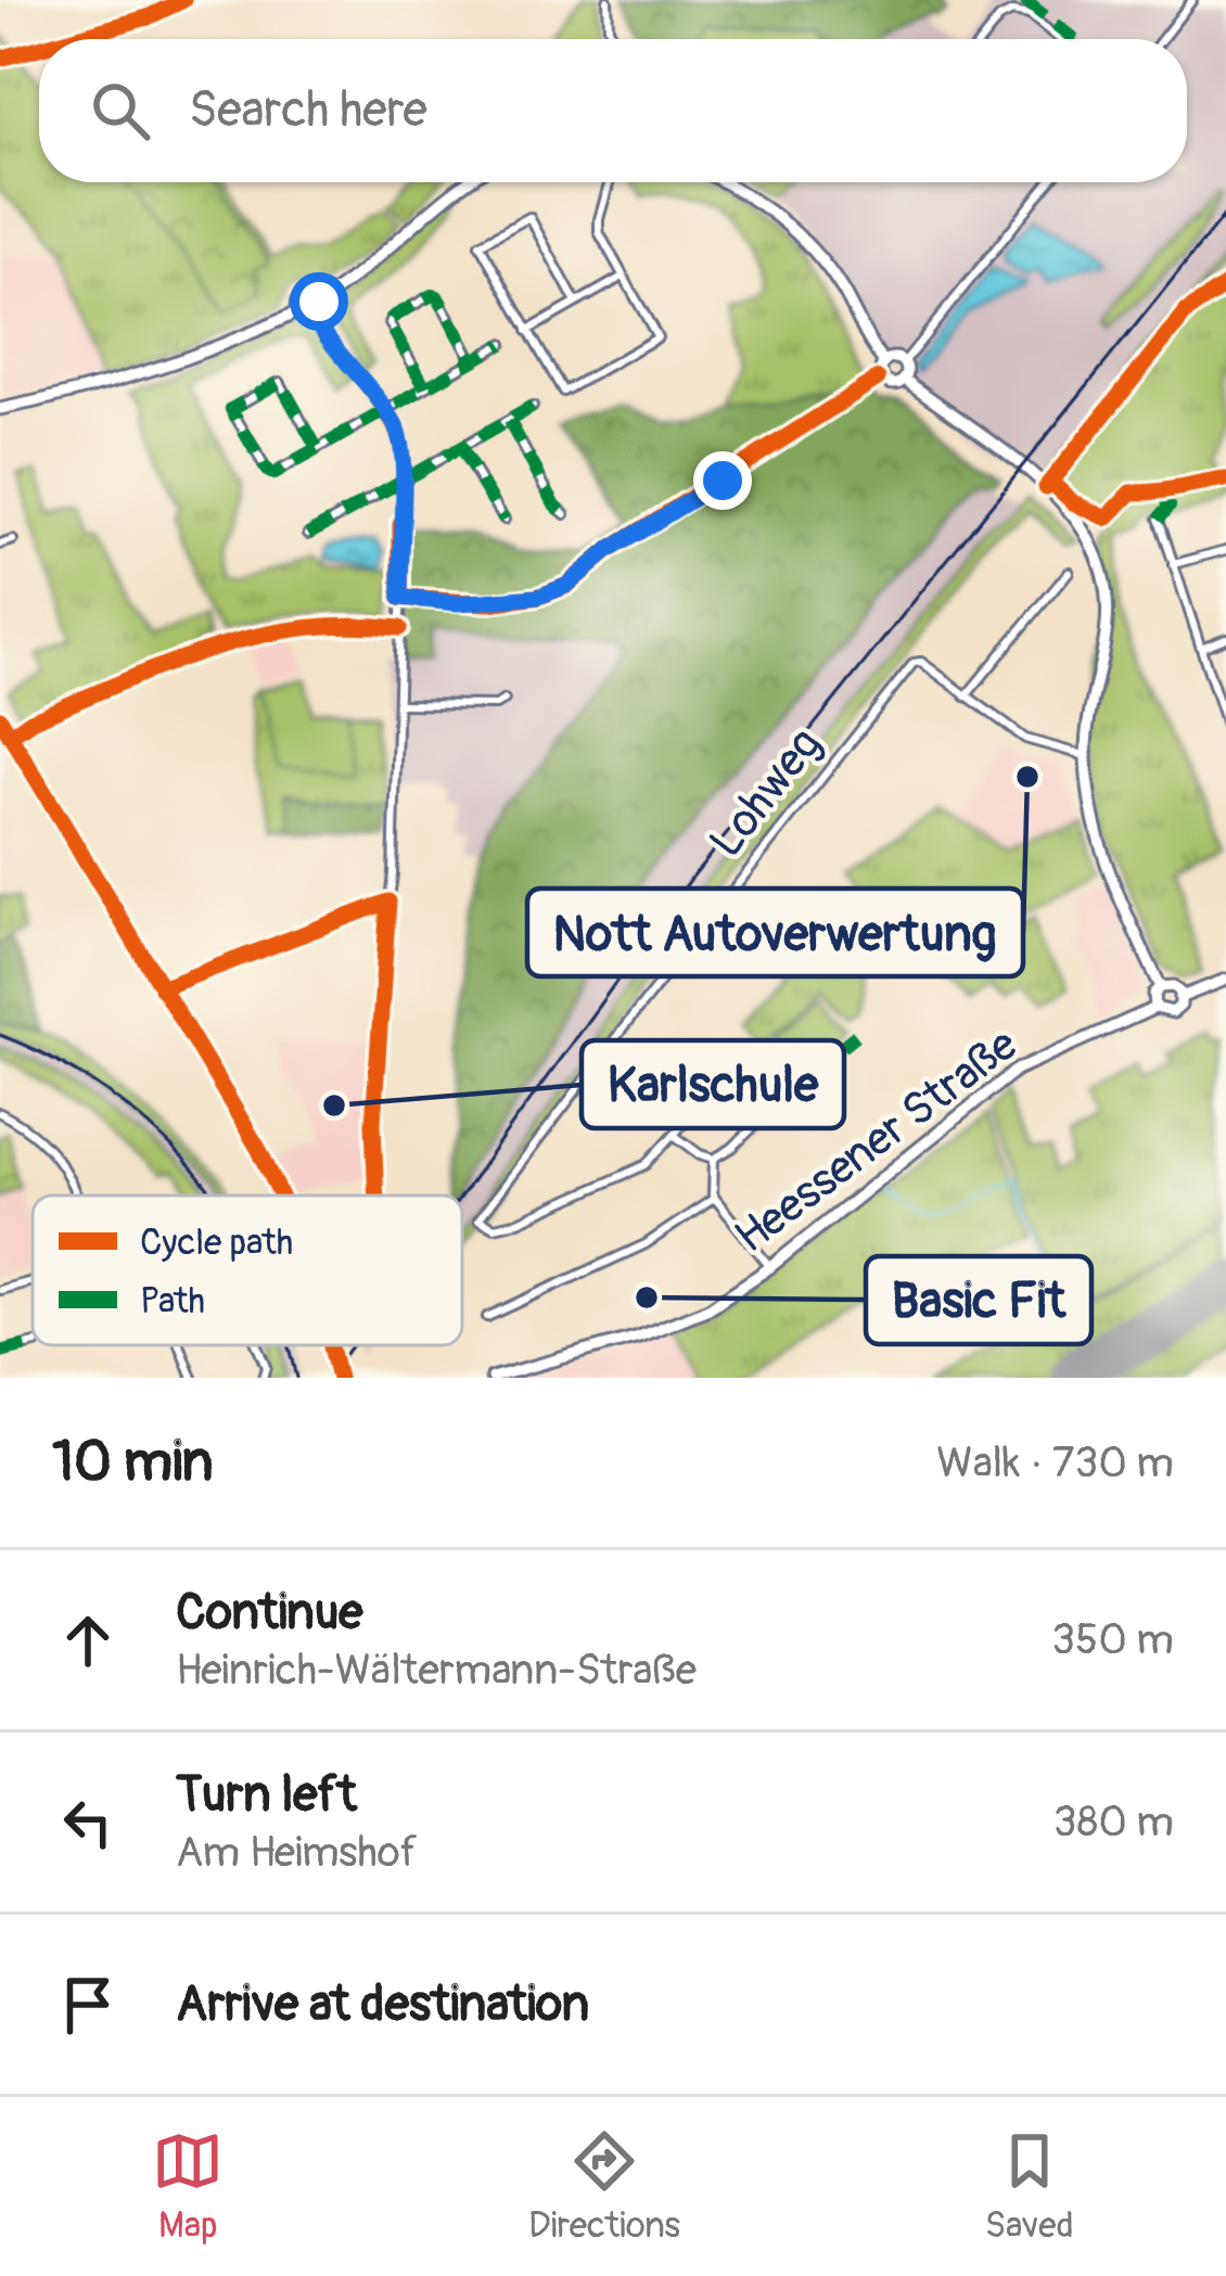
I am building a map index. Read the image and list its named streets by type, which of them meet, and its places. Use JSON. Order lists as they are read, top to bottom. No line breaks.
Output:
{"streets":{"street":["Lohweg","Heessener Straße"]},"places":["Nott Autoverwertung","Karlschule","Basic Fit"],"legend":["Cycle path","Path"],"page":{"search":"Search here","heading":["10 min","Walk · 730 m"],"list":[["Continue","Heinrich-Wältermann-Straße","350 m"],["Turn left","Am Heimshof","380 m"],"Arrive at destination"],"nav":["Map","Directions","Saved"]}}
